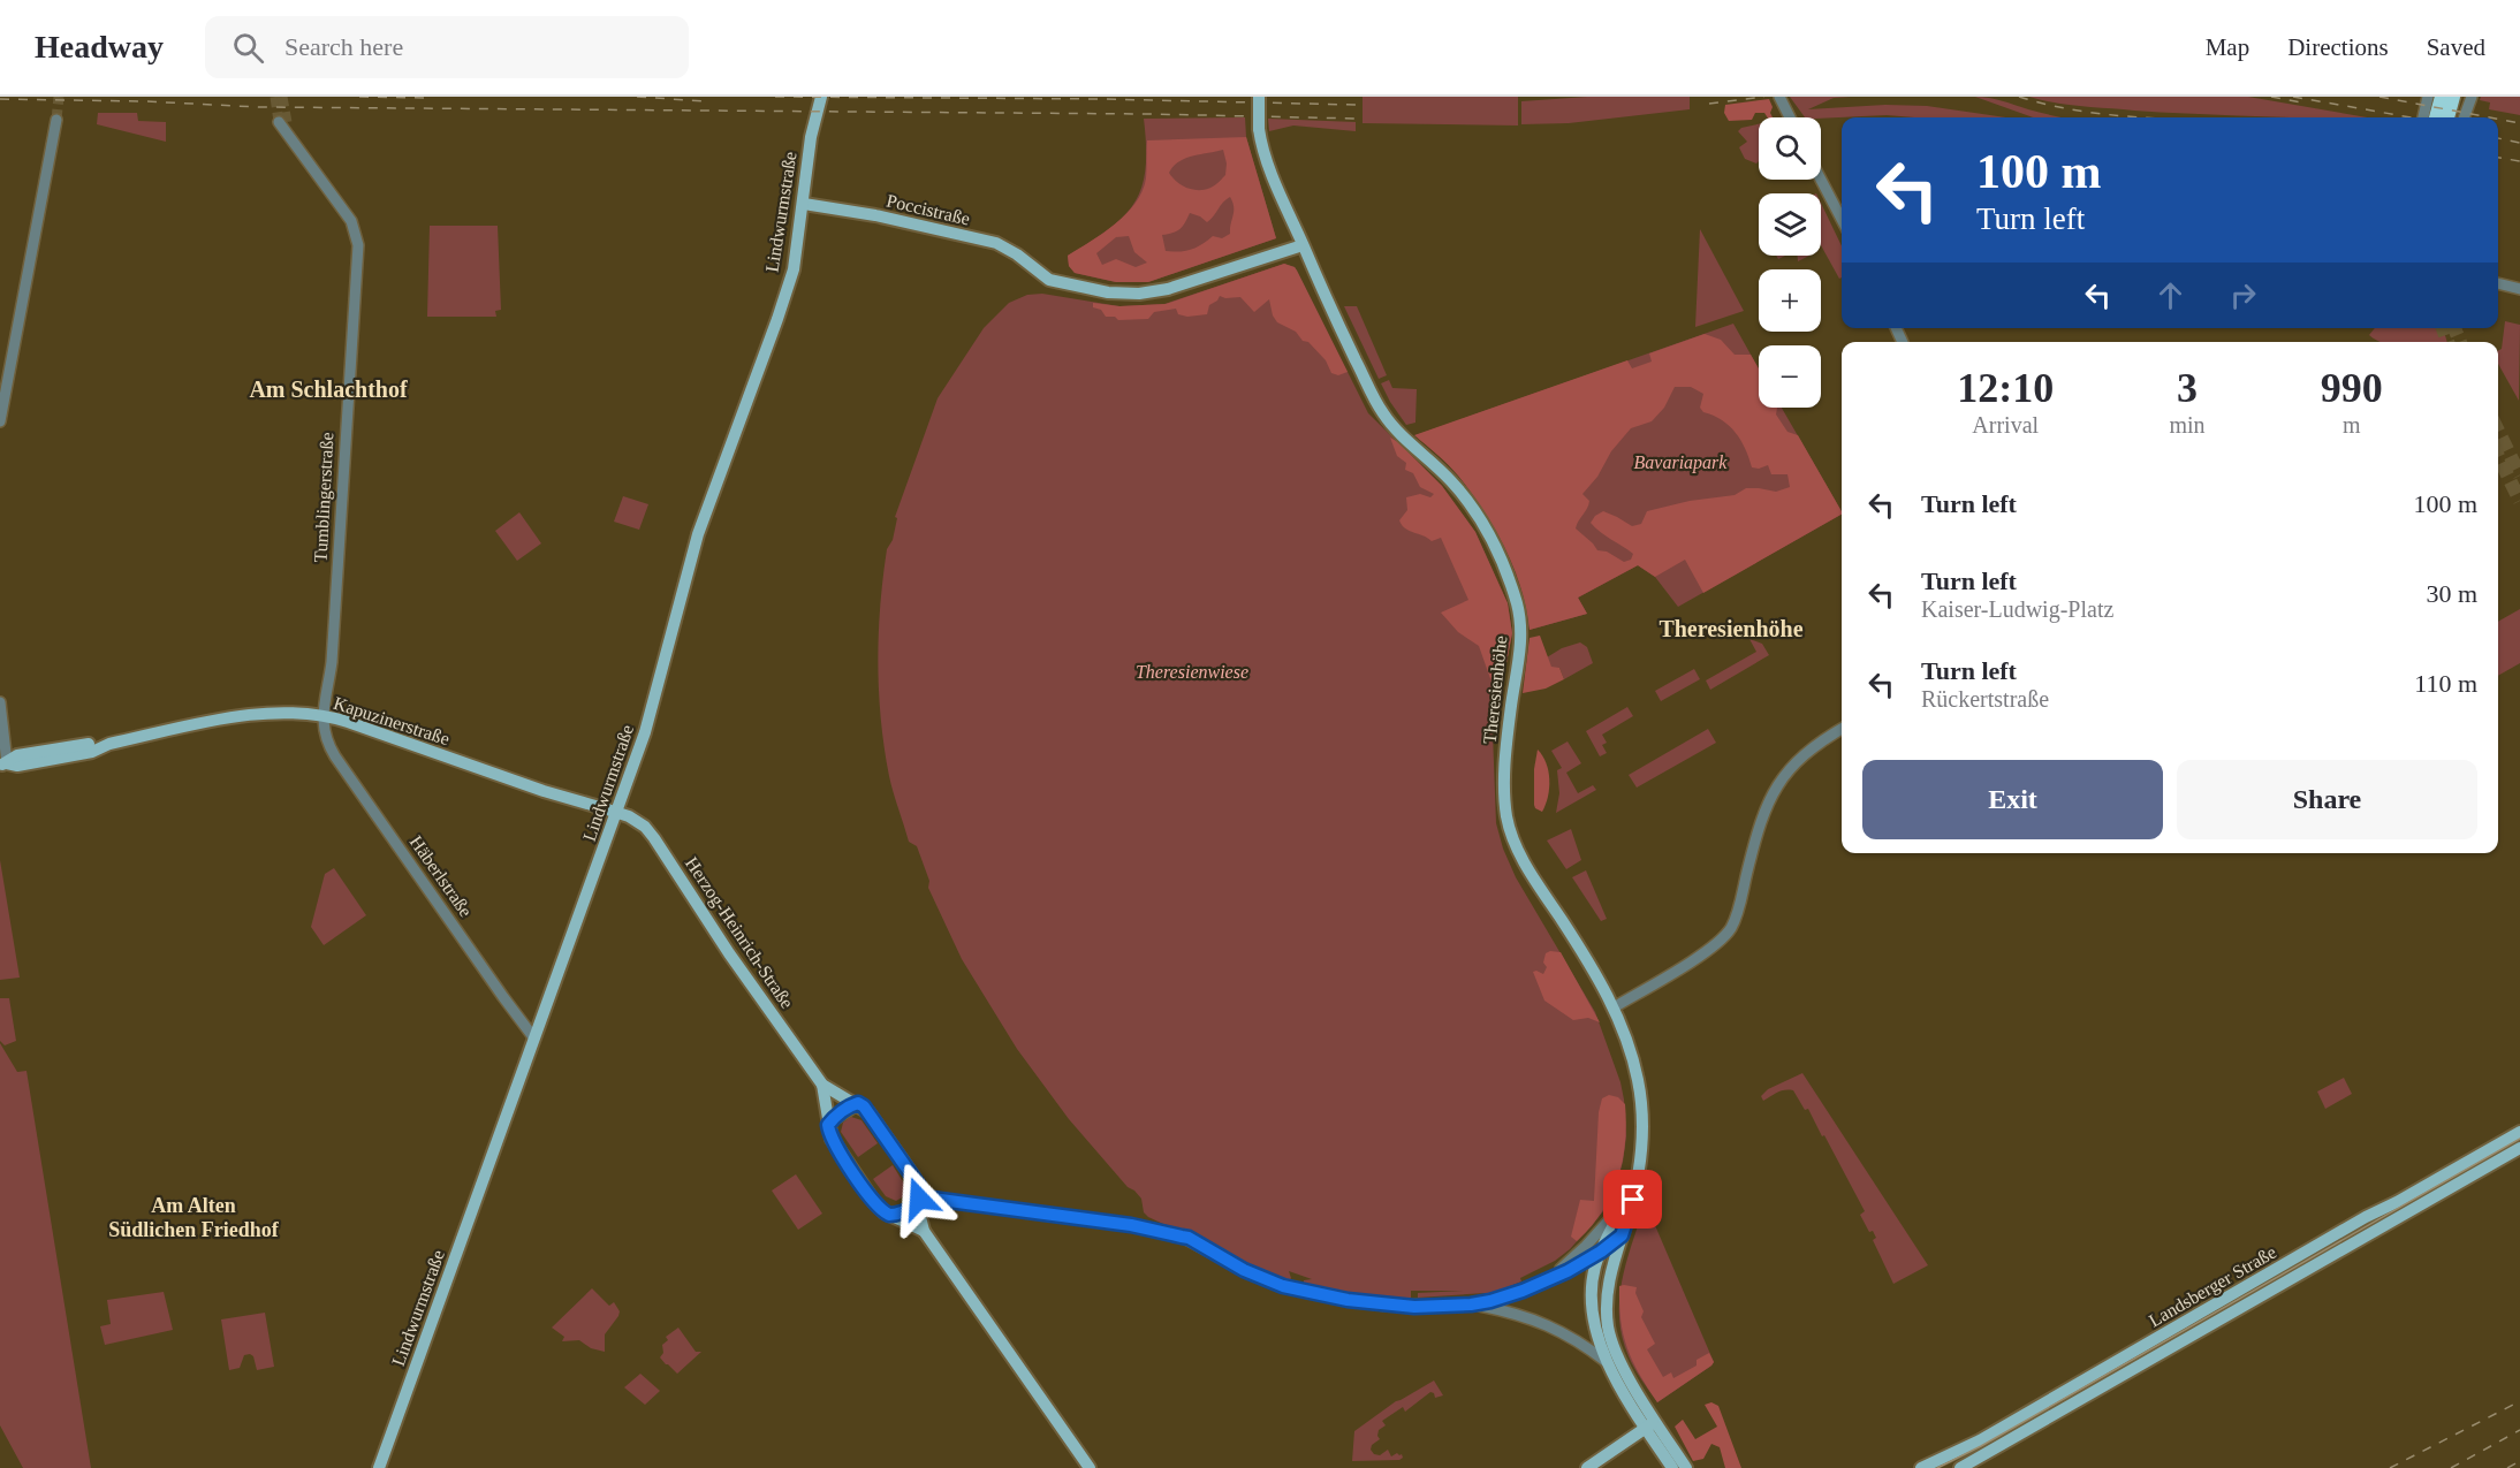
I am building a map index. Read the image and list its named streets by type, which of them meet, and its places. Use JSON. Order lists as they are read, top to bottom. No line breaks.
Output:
{"streets":{"main road":["Poccistraße","Lindwurmstraße","Theresienhöhe","Kapuzinerstraße","Herzog-Heinrich-Straße","Landsberger Straße"],"street":["Tumblingerstraße","Häberlstraße"]},"crossings":[["Poccistraße","Lindwurmstraße"],["Poccistraße","Theresienhöhe"],["Lindwurmstraße","Kapuzinerstraße"],["Lindwurmstraße","Häberlstraße"],["Lindwurmstraße","Herzog-Heinrich-Straße"],["Tumblingerstraße","Kapuzinerstraße"],["Tumblingerstraße","Häberlstraße"],["Kapuzinerstraße","Herzog-Heinrich-Straße"]],"districts":["Am Schlachthof","Theresienhöhe","Am Alten Südlichen Friedhof"],"parks":["Bavariapark","Theresienwiese"],"page":{"header":"Headway","search":"Search here","nav":["Map","Directions","Saved"],"map_buttons":["+","−"],"turn":["100 m","Turn left"],"eta":["12:10","Arrival","3","min","990","m"],"list":[{"name":"Turn left","value":"100 m"},{"name":"Turn left","note":"Kaiser-Ludwig-Platz","value":"30 m"},{"name":"Turn left","note":"Rückertstraße","value":"110 m"}],"buttons":["Exit","Share"]}}
